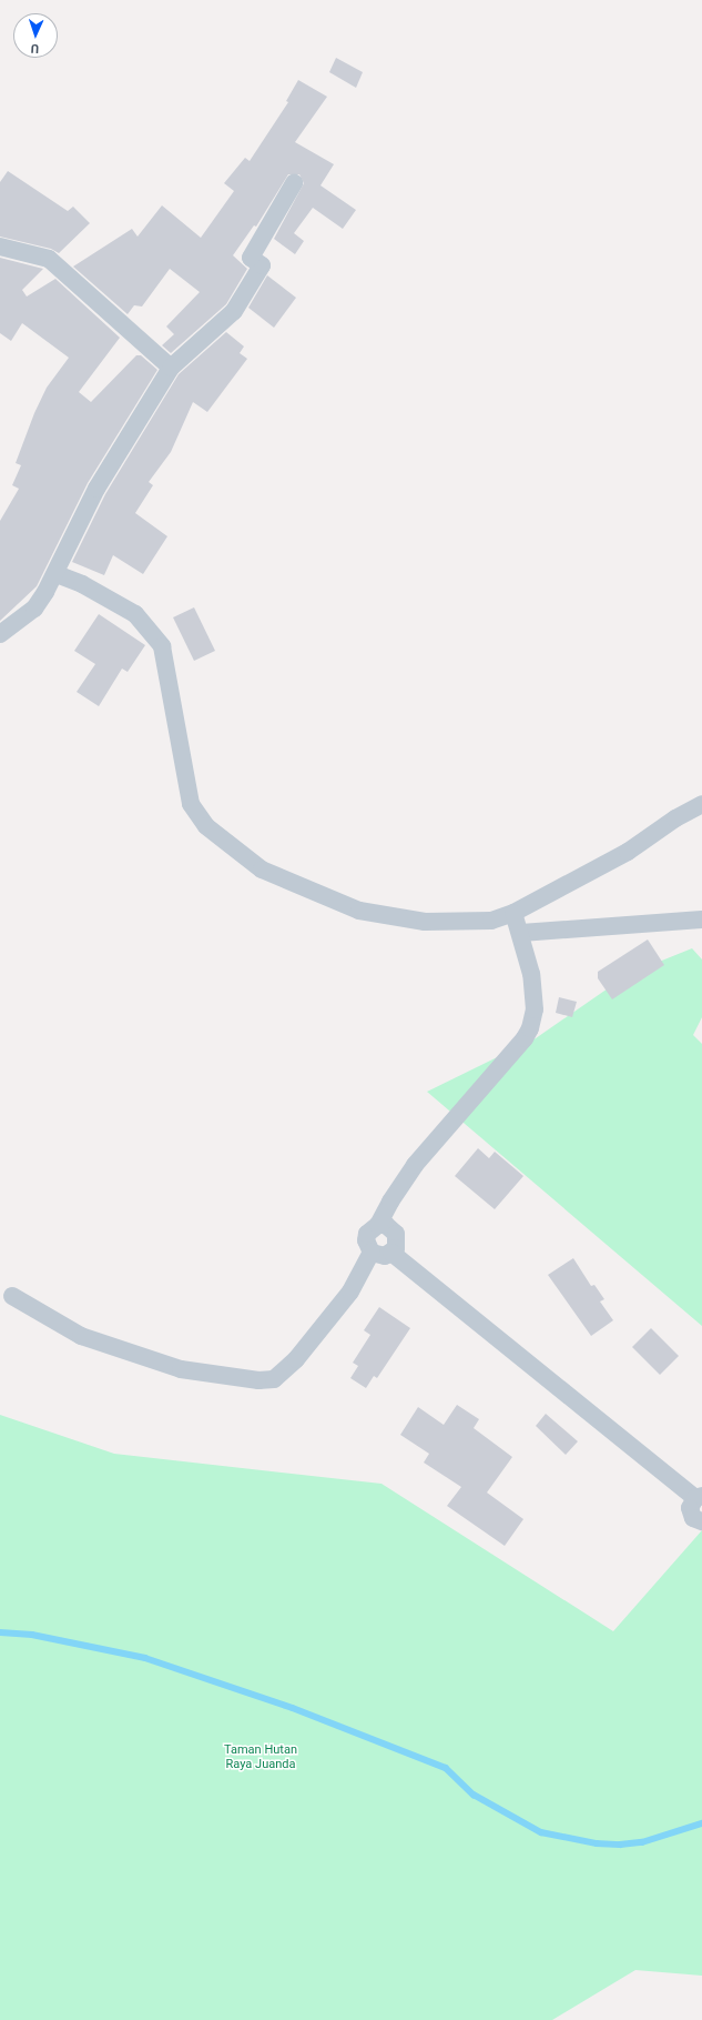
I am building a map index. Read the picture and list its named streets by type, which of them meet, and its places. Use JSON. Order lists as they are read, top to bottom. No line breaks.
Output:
{"parks":["Taman Hutan Raya Juanda"],"north":"bottom"}
